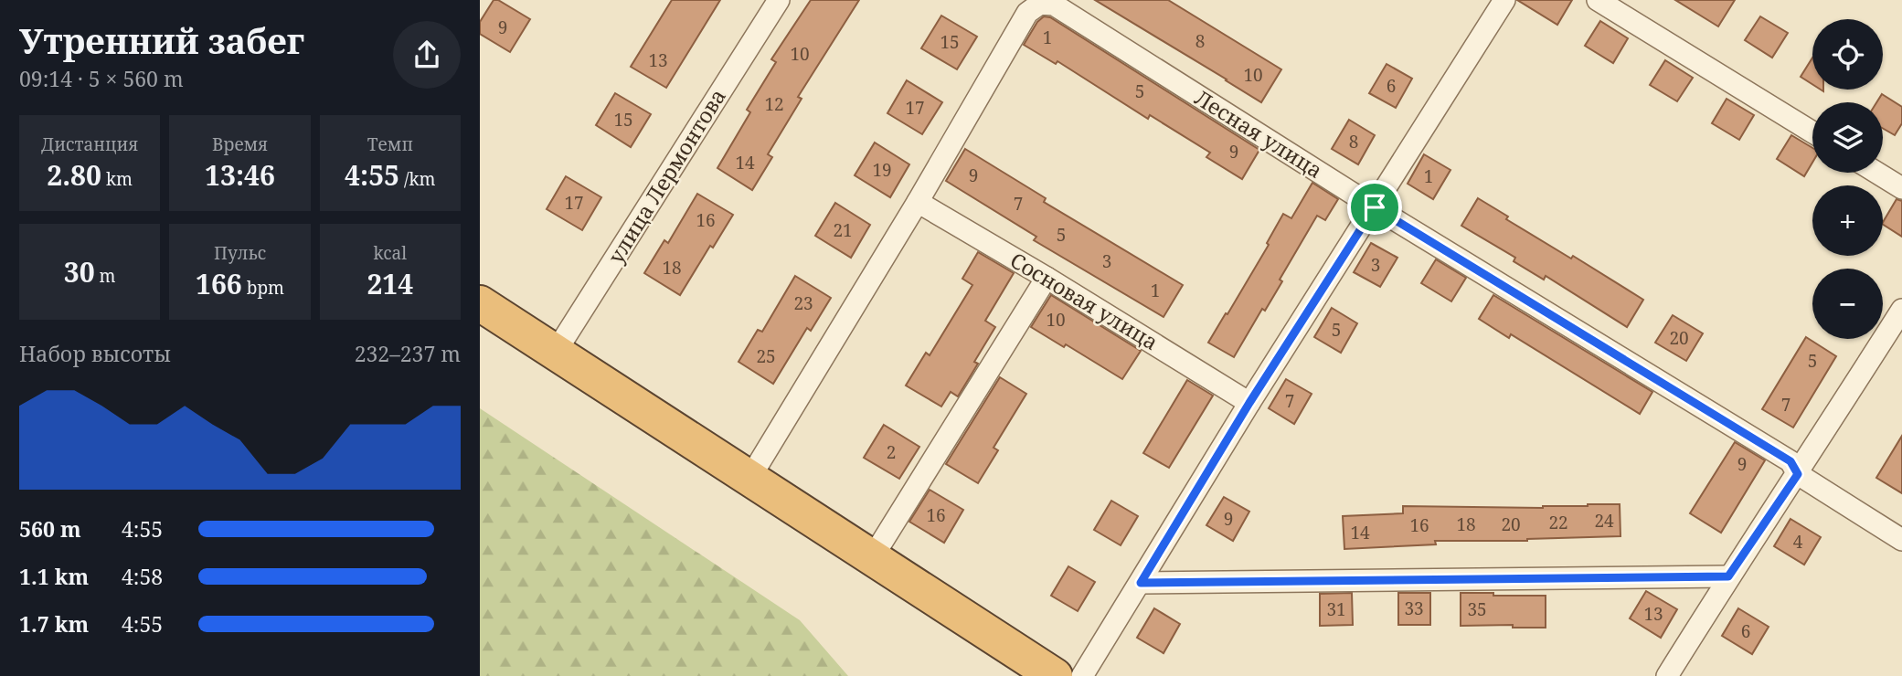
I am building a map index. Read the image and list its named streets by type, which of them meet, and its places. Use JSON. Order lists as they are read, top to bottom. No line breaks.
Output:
{"streets":{"street":["Лесная улица","улица Лермонтова","Сосновая улица"]},"crossings":[["Лесная улица","Сосновая улица"]],"house_numbers":["9","1","8","15","10","13","10","6","5","12","17","15","8","9","14","19","9","1","17","7","16","21","5","3","3","18","1","23","10","5","20","25","5","7","7","2","9","16","9","24","22","18","20","16","14","4","33","31","35","13","6"],"page":{"heading":["Утренний забег","09:14 · 5 × 560 m"],"map_buttons":["+","−"],"stats":[["Дистанция","2.80 km"],["Время","13:46"],["Темп","4:55 /km"],["30 m"],["Пульс","166 bpm"],["kcal","214"]],"chart":["Набор высоты","232–237 m"],"list":[{"name":"560 m","note":"4:55"},{"name":"1.1 km","note":"4:58"},{"name":"1.7 km","note":"4:55"}]}}
